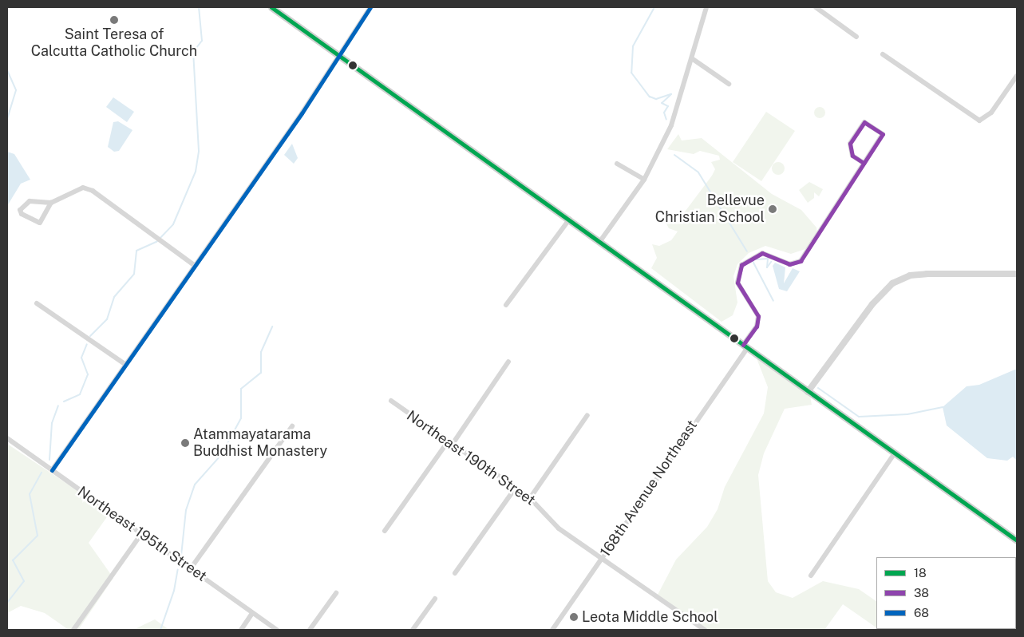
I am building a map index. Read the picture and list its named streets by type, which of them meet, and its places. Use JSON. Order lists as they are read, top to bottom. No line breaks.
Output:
{"streets":{"street":["Northeast 190th Street","168th Avenue Northeast","Northeast 195th Street"]},"crossings":[["Northeast 190th Street","168th Avenue Northeast"]],"places":["Saint Teresa of Calcutta Catholic Church","Bellevue Christian School","Atammayatarama Buddhist Monastery","Leota Middle School"],"lines":["transit line 18","transit line 68","transit line 38"],"legend":["18","38","68"]}
